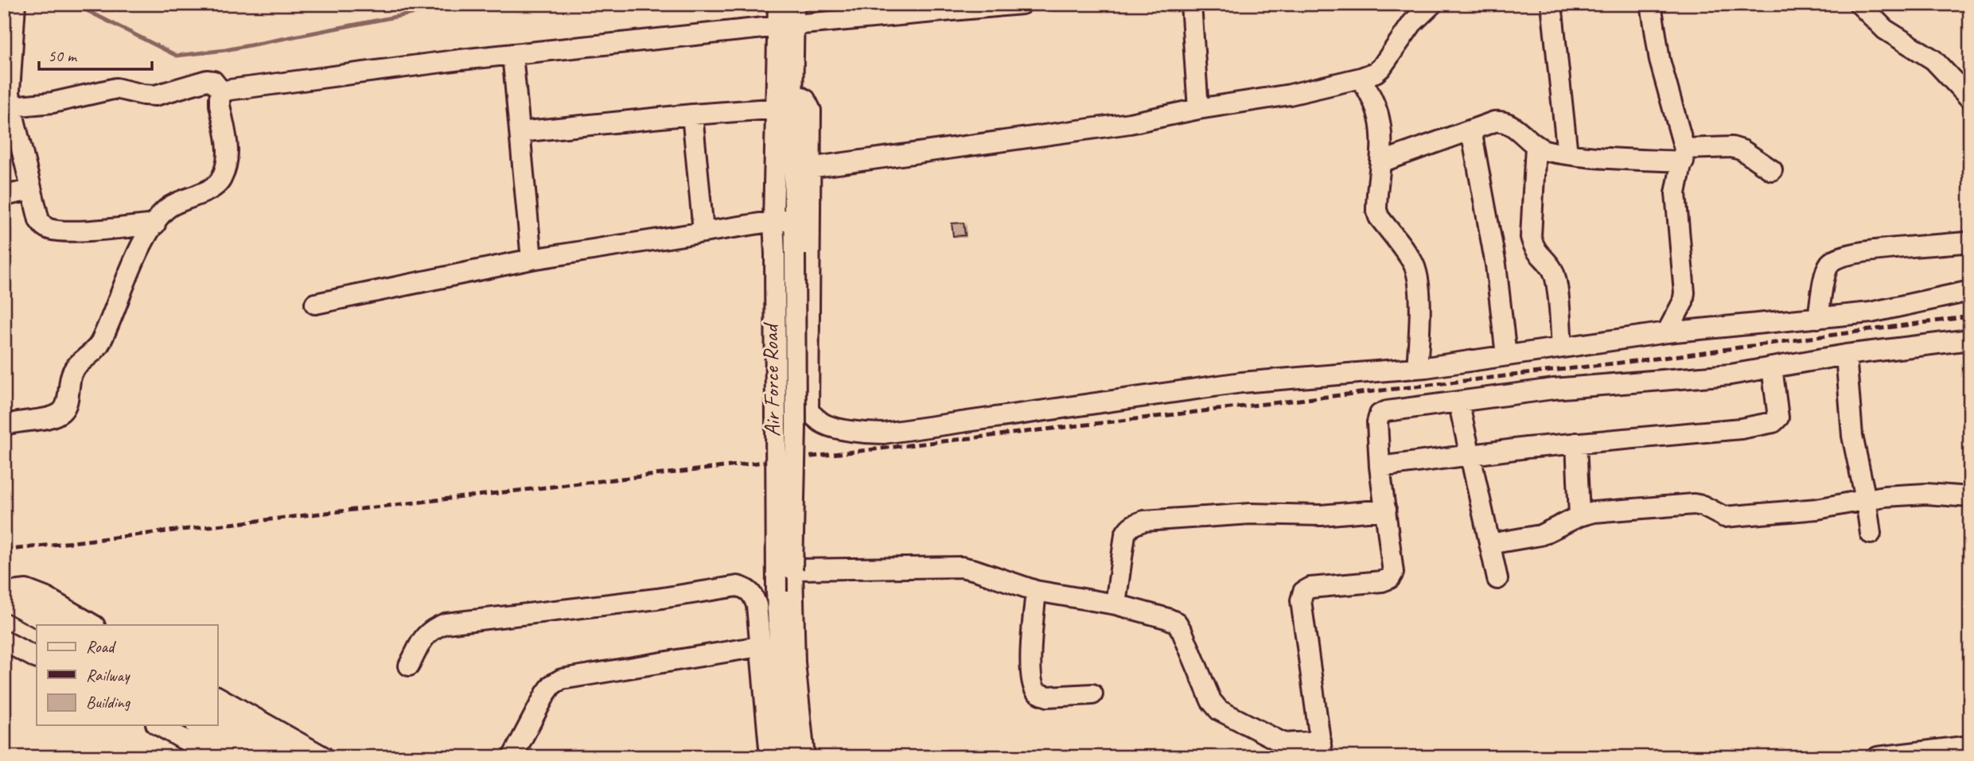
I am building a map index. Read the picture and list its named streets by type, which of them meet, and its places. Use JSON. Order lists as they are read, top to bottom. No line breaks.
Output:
{"streets":{"street":["Air Force Road"]},"legend":["Road","Railway","Building"],"scale_bar":"50 m"}
